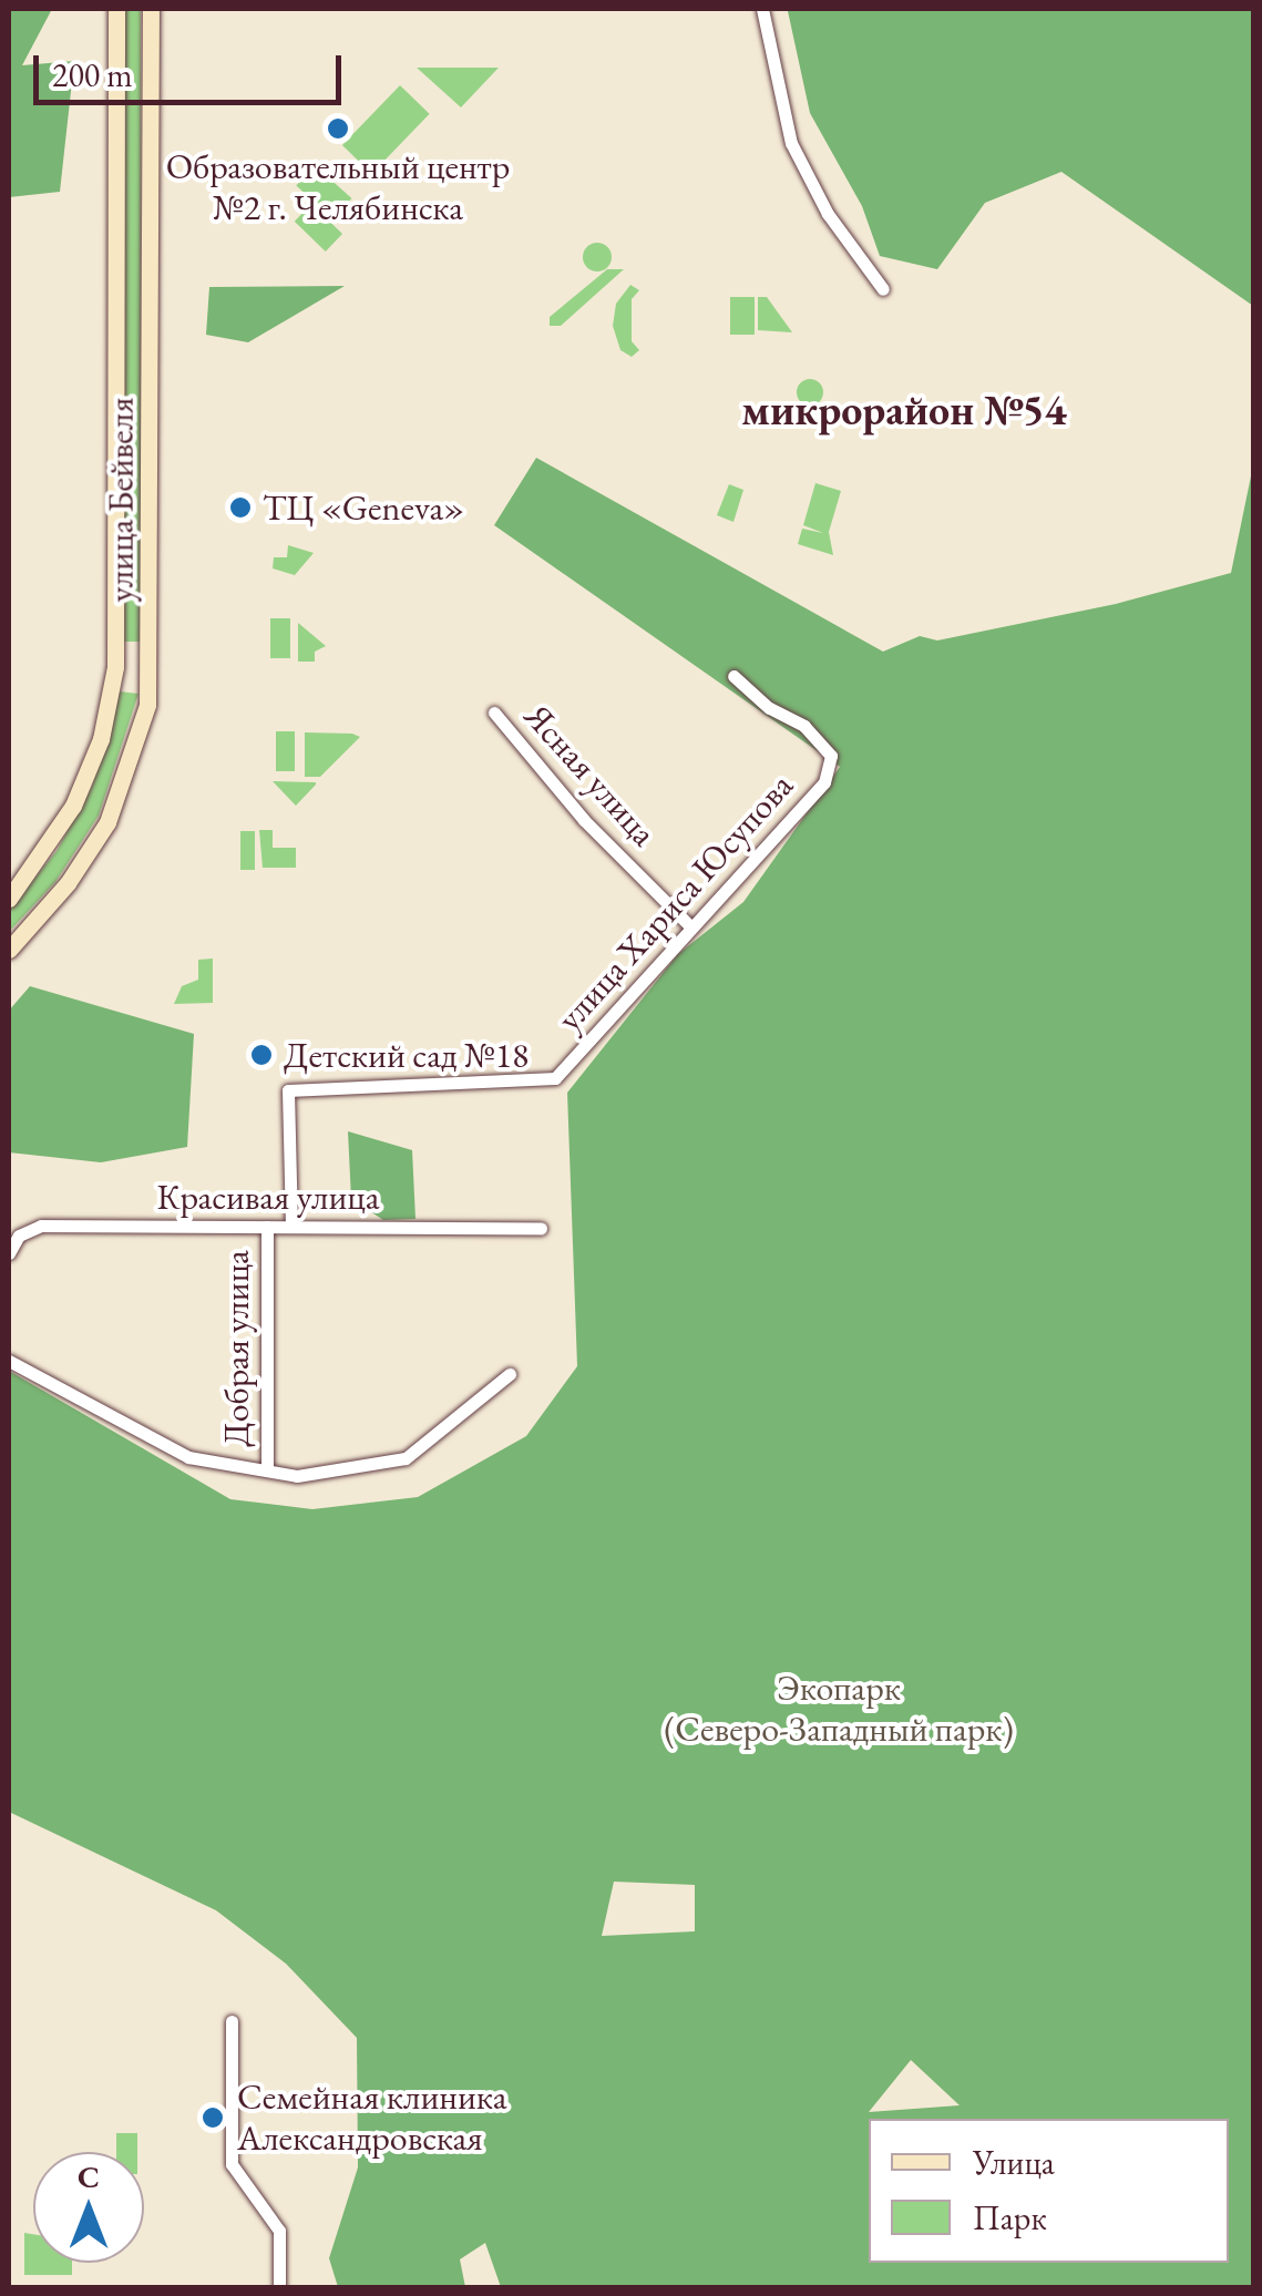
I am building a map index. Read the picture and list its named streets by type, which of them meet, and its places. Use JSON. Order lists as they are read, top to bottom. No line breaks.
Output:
{"streets":{"main road":["улица Бейвеля"],"street":["Ясная улица","улица Хариса Юсупова","Красивая улица","Добрая улица"]},"crossings":[["Ясная улица","улица Хариса Юсупова"],["улица Хариса Юсупова","Красивая улица"],["Красивая улица","Добрая улица"]],"districts":["микрорайон №54"],"parks":["Экопарк (Северо-Западный парк)"],"places":["Образовательный центр №2 г. Челябинска","ТЦ «Geneva»","Детский сaд №18","Семейная клиника Александровская"],"legend":["Улица","Парк"],"scale_bar":"200 m","north":"top"}
